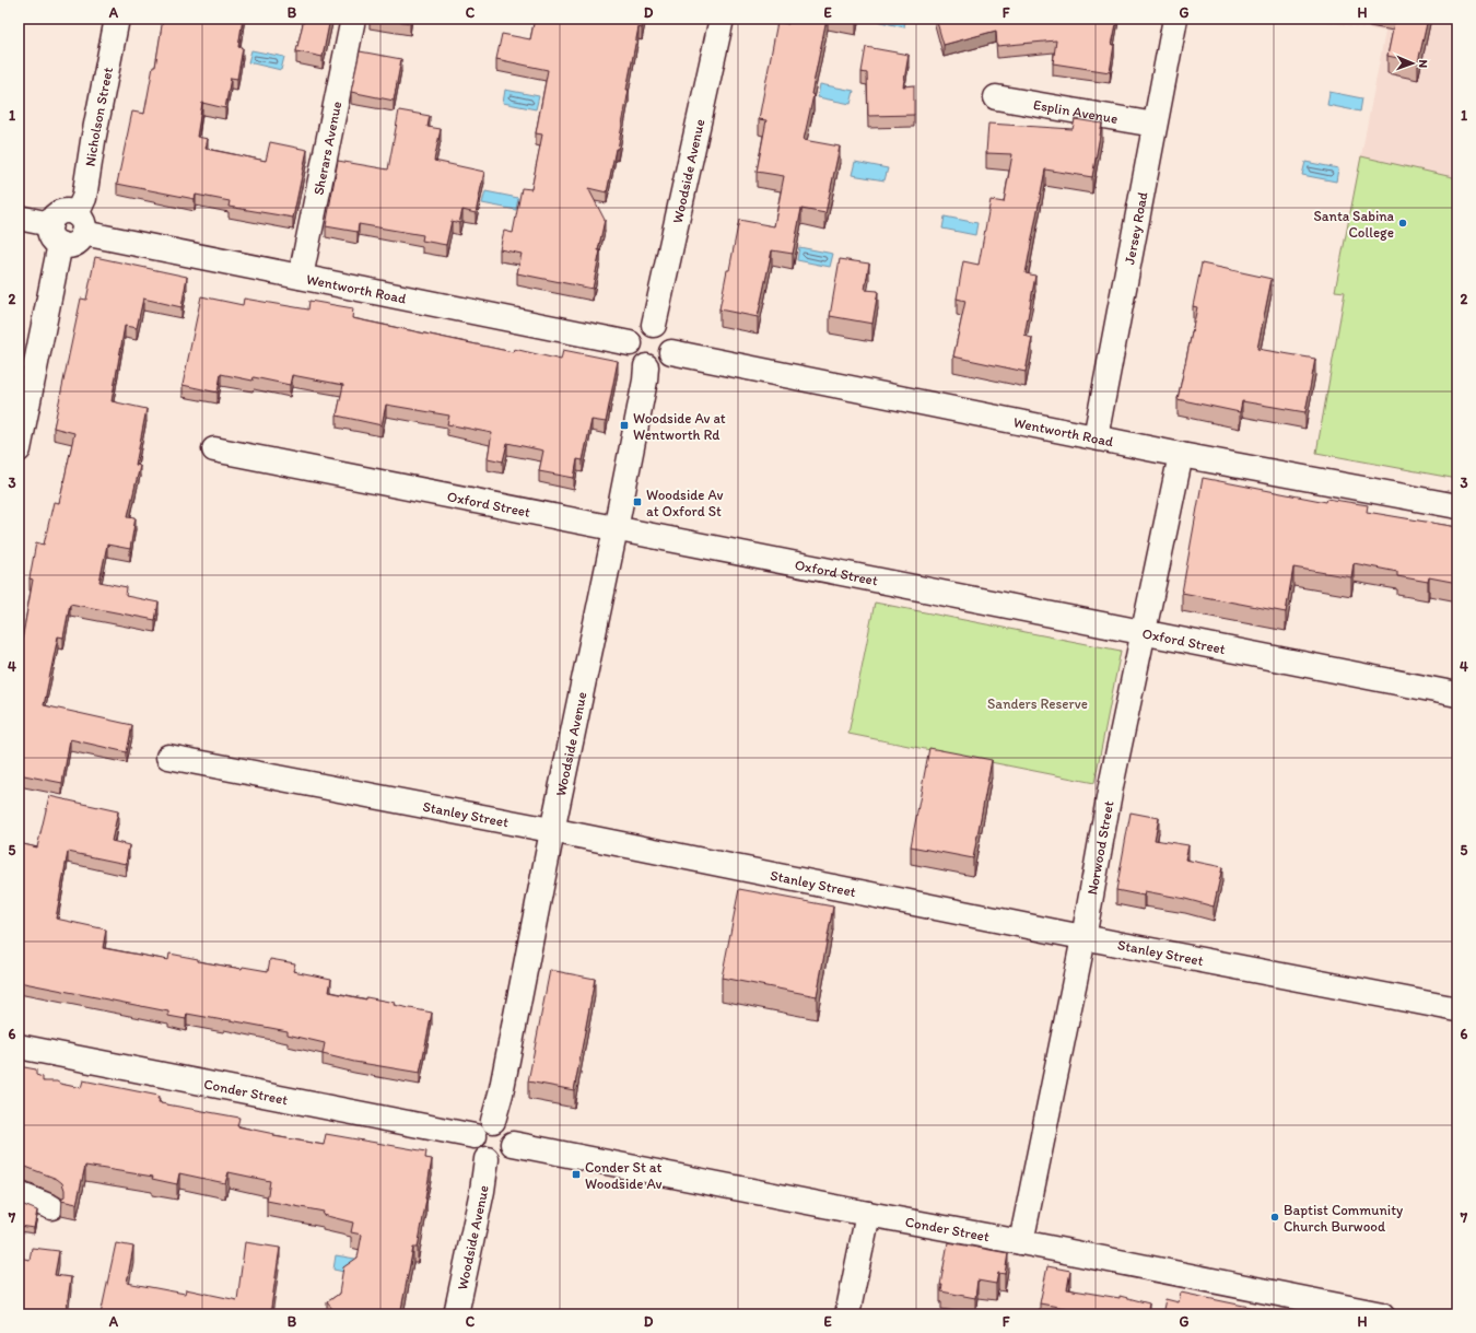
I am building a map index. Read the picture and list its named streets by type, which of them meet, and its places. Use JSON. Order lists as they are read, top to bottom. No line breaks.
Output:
{"streets":{"street":["Esplin Avenue","Nicholson Street","Sherars Avenue","Woodside Avenue","Jersey Road","Wentworth Road","Oxford Street","Stanley Street","Norwood Street","Conder Street"]},"crossings":[["Esplin Avenue","Jersey Road"],["Nicholson Street","Wentworth Road"],["Sherars Avenue","Wentworth Road"],["Woodside Avenue","Wentworth Road"],["Woodside Avenue","Oxford Street"],["Woodside Avenue","Stanley Street"],["Woodside Avenue","Conder Street"],["Jersey Road","Wentworth Road"],["Wentworth Road","Norwood Street"],["Oxford Street","Norwood Street"],["Stanley Street","Norwood Street"],["Norwood Street","Conder Street"]],"parks":["Sanders Reserve"],"places":{"other":["Santa Sabina College","Baptist Community Church Burwood"],"transit":["Woodside Av at Wentworth Rd","Woodside Av at Oxford St","Conder St at Woodside Av"]},"north":"right","grid":{"columns":["A","B","C","D","E","F","G","H"],"rows":["1","2","3","4","5","6","7"]}}
